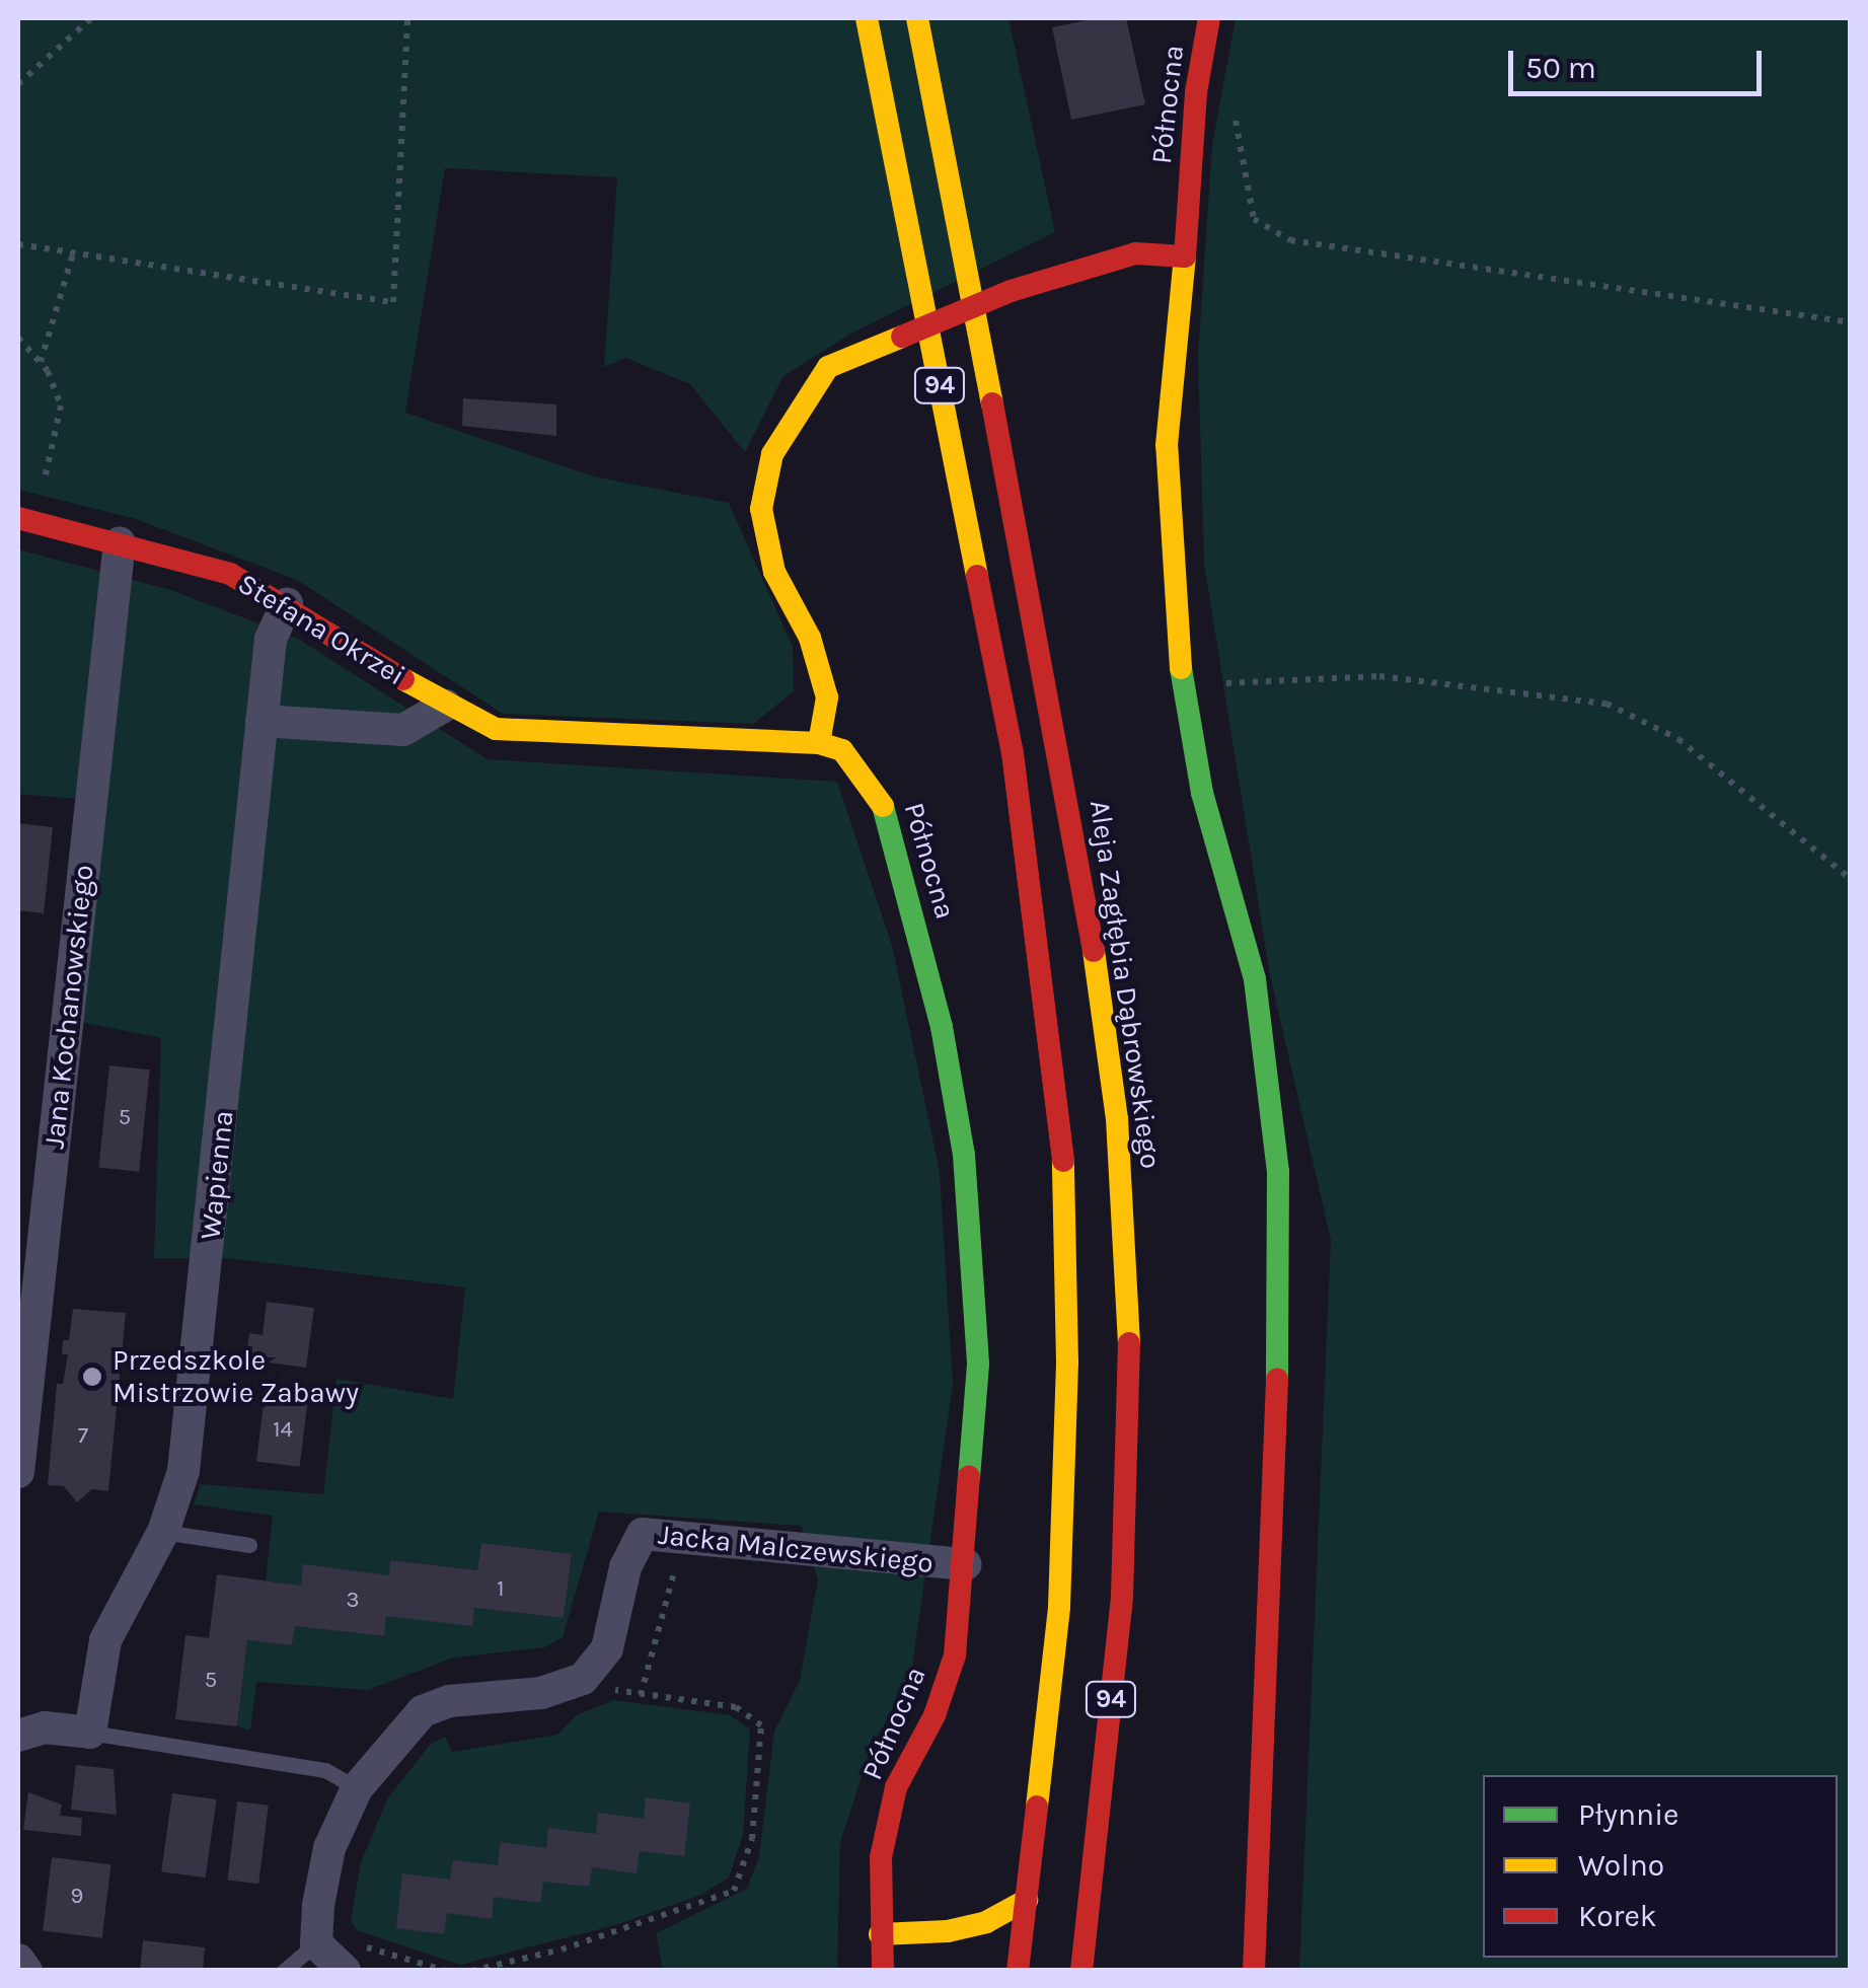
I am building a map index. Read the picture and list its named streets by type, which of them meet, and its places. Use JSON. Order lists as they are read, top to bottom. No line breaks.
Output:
{"streets":{"main road":["Północna","94","Stefana Okrzei","Aleja Zagłębia Dąbrowskiego"],"street":["Jana Kochanowskiego","Wapienna","Jacka Malczewskiego"]},"crossings":[["Północna","Stefana Okrzei"],["Północna","Jacka Malczewskiego"],["Stefana Okrzei","Jana Kochanowskiego"],["Stefana Okrzei","Wapienna"]],"places":["Przedszkole Mistrzowie Zabawy"],"house_numbers":["5","14","7","1","3","5","9"],"legend":["Płynnie","Wolno","Korek"],"scale_bar":"50 m"}
